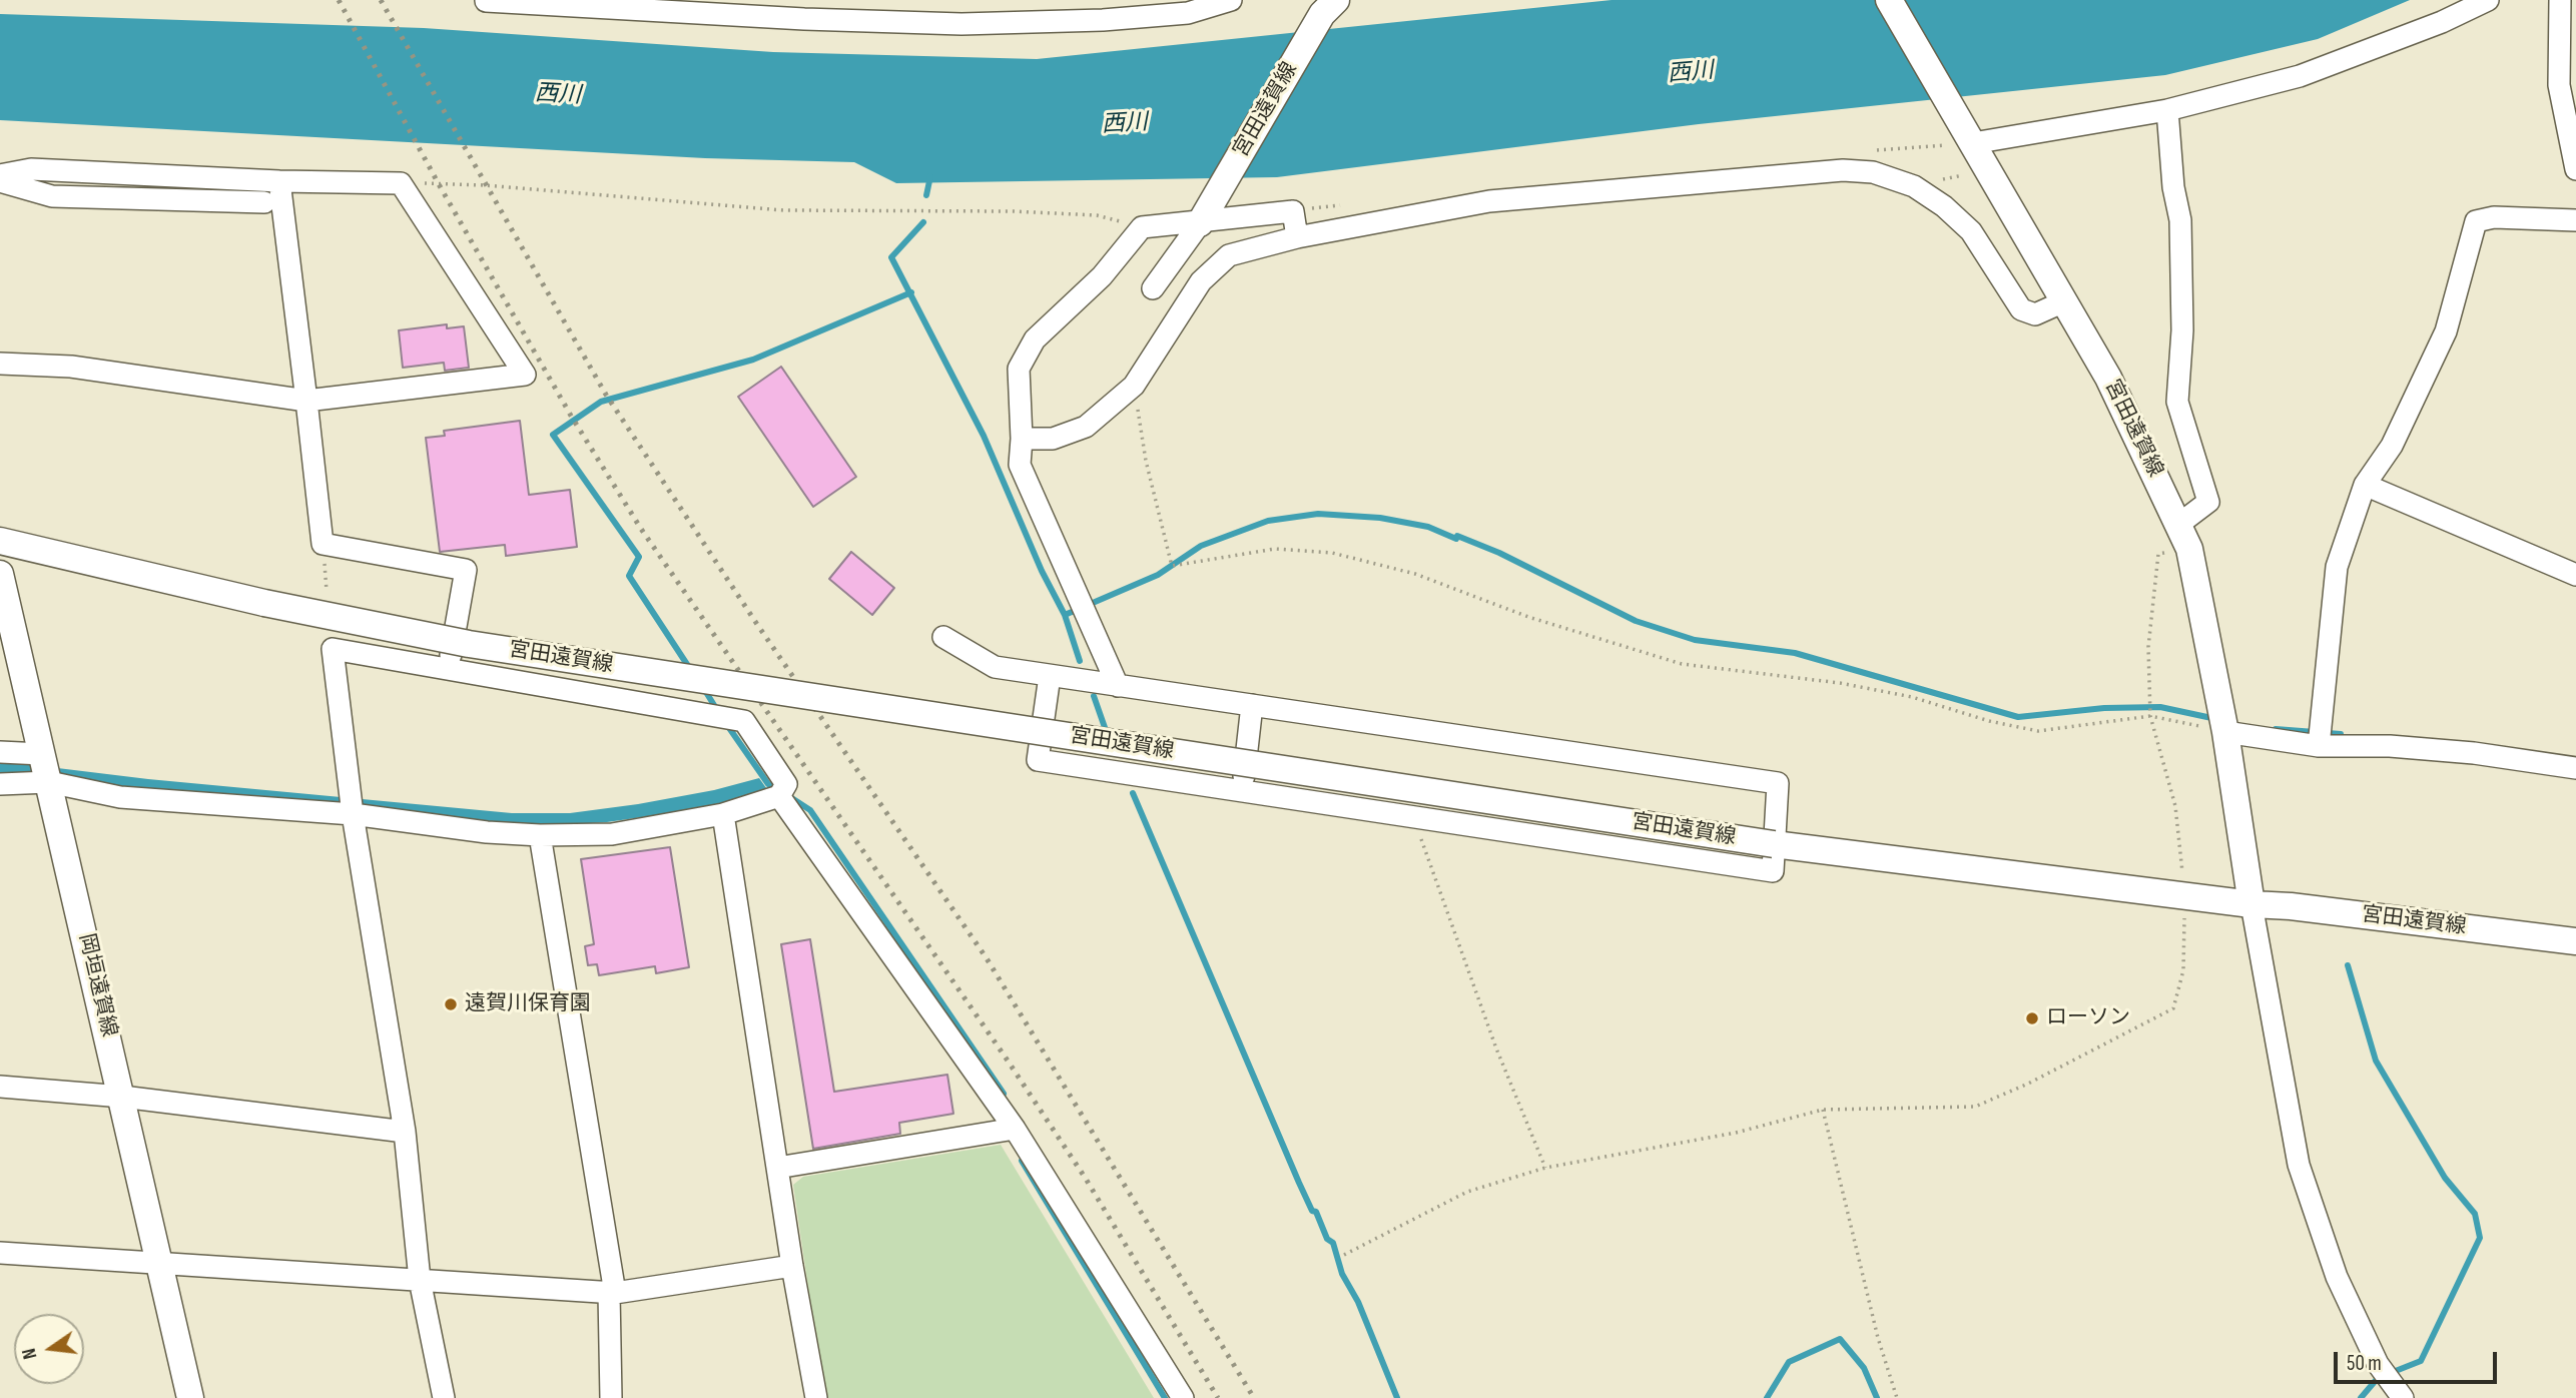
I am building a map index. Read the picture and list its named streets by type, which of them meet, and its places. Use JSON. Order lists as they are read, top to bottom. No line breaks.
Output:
{"streets":{"main road":["宮田遠賀線","岡垣遠賀線"]},"water":["西川"],"places":["遠賀川保育園","ローソン"],"scale_bar":"50 m","north":"left"}
